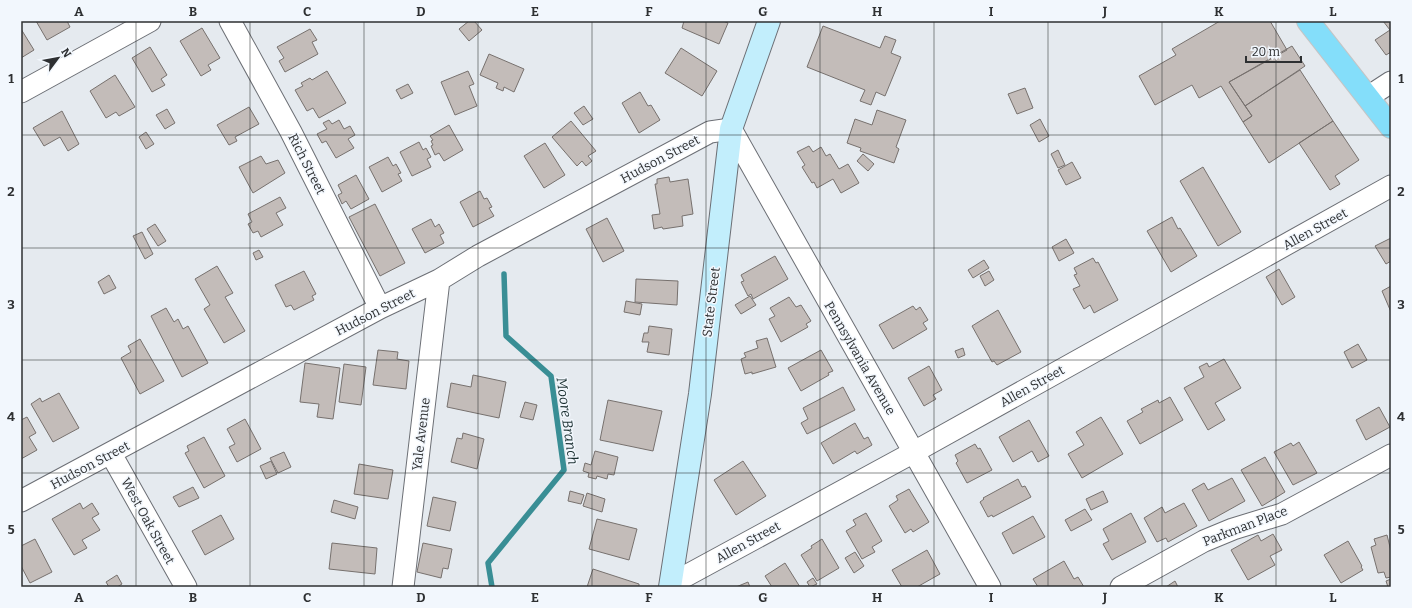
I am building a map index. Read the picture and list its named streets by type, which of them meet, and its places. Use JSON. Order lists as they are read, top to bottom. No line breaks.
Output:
{"streets":{"street":["Hudson Street","Rich Street","Allen Street","State Street","Pennsylvania Avenue","Yale Avenue","West Oak Street","Parkman Place"]},"crossings":[["Hudson Street","Rich Street"],["Hudson Street","State Street"],["Hudson Street","Pennsylvania Avenue"],["Hudson Street","Yale Avenue"],["Hudson Street","West Oak Street"],["Allen Street","State Street"],["Allen Street","Pennsylvania Avenue"],["State Street","Pennsylvania Avenue"]],"water":["Moore Branch"],"scale_bar":"20 m","north":"top right","grid":{"columns":["A","B","C","D","E","F","G","H","I","J","K","L"],"rows":["1","2","3","4","5"]}}
